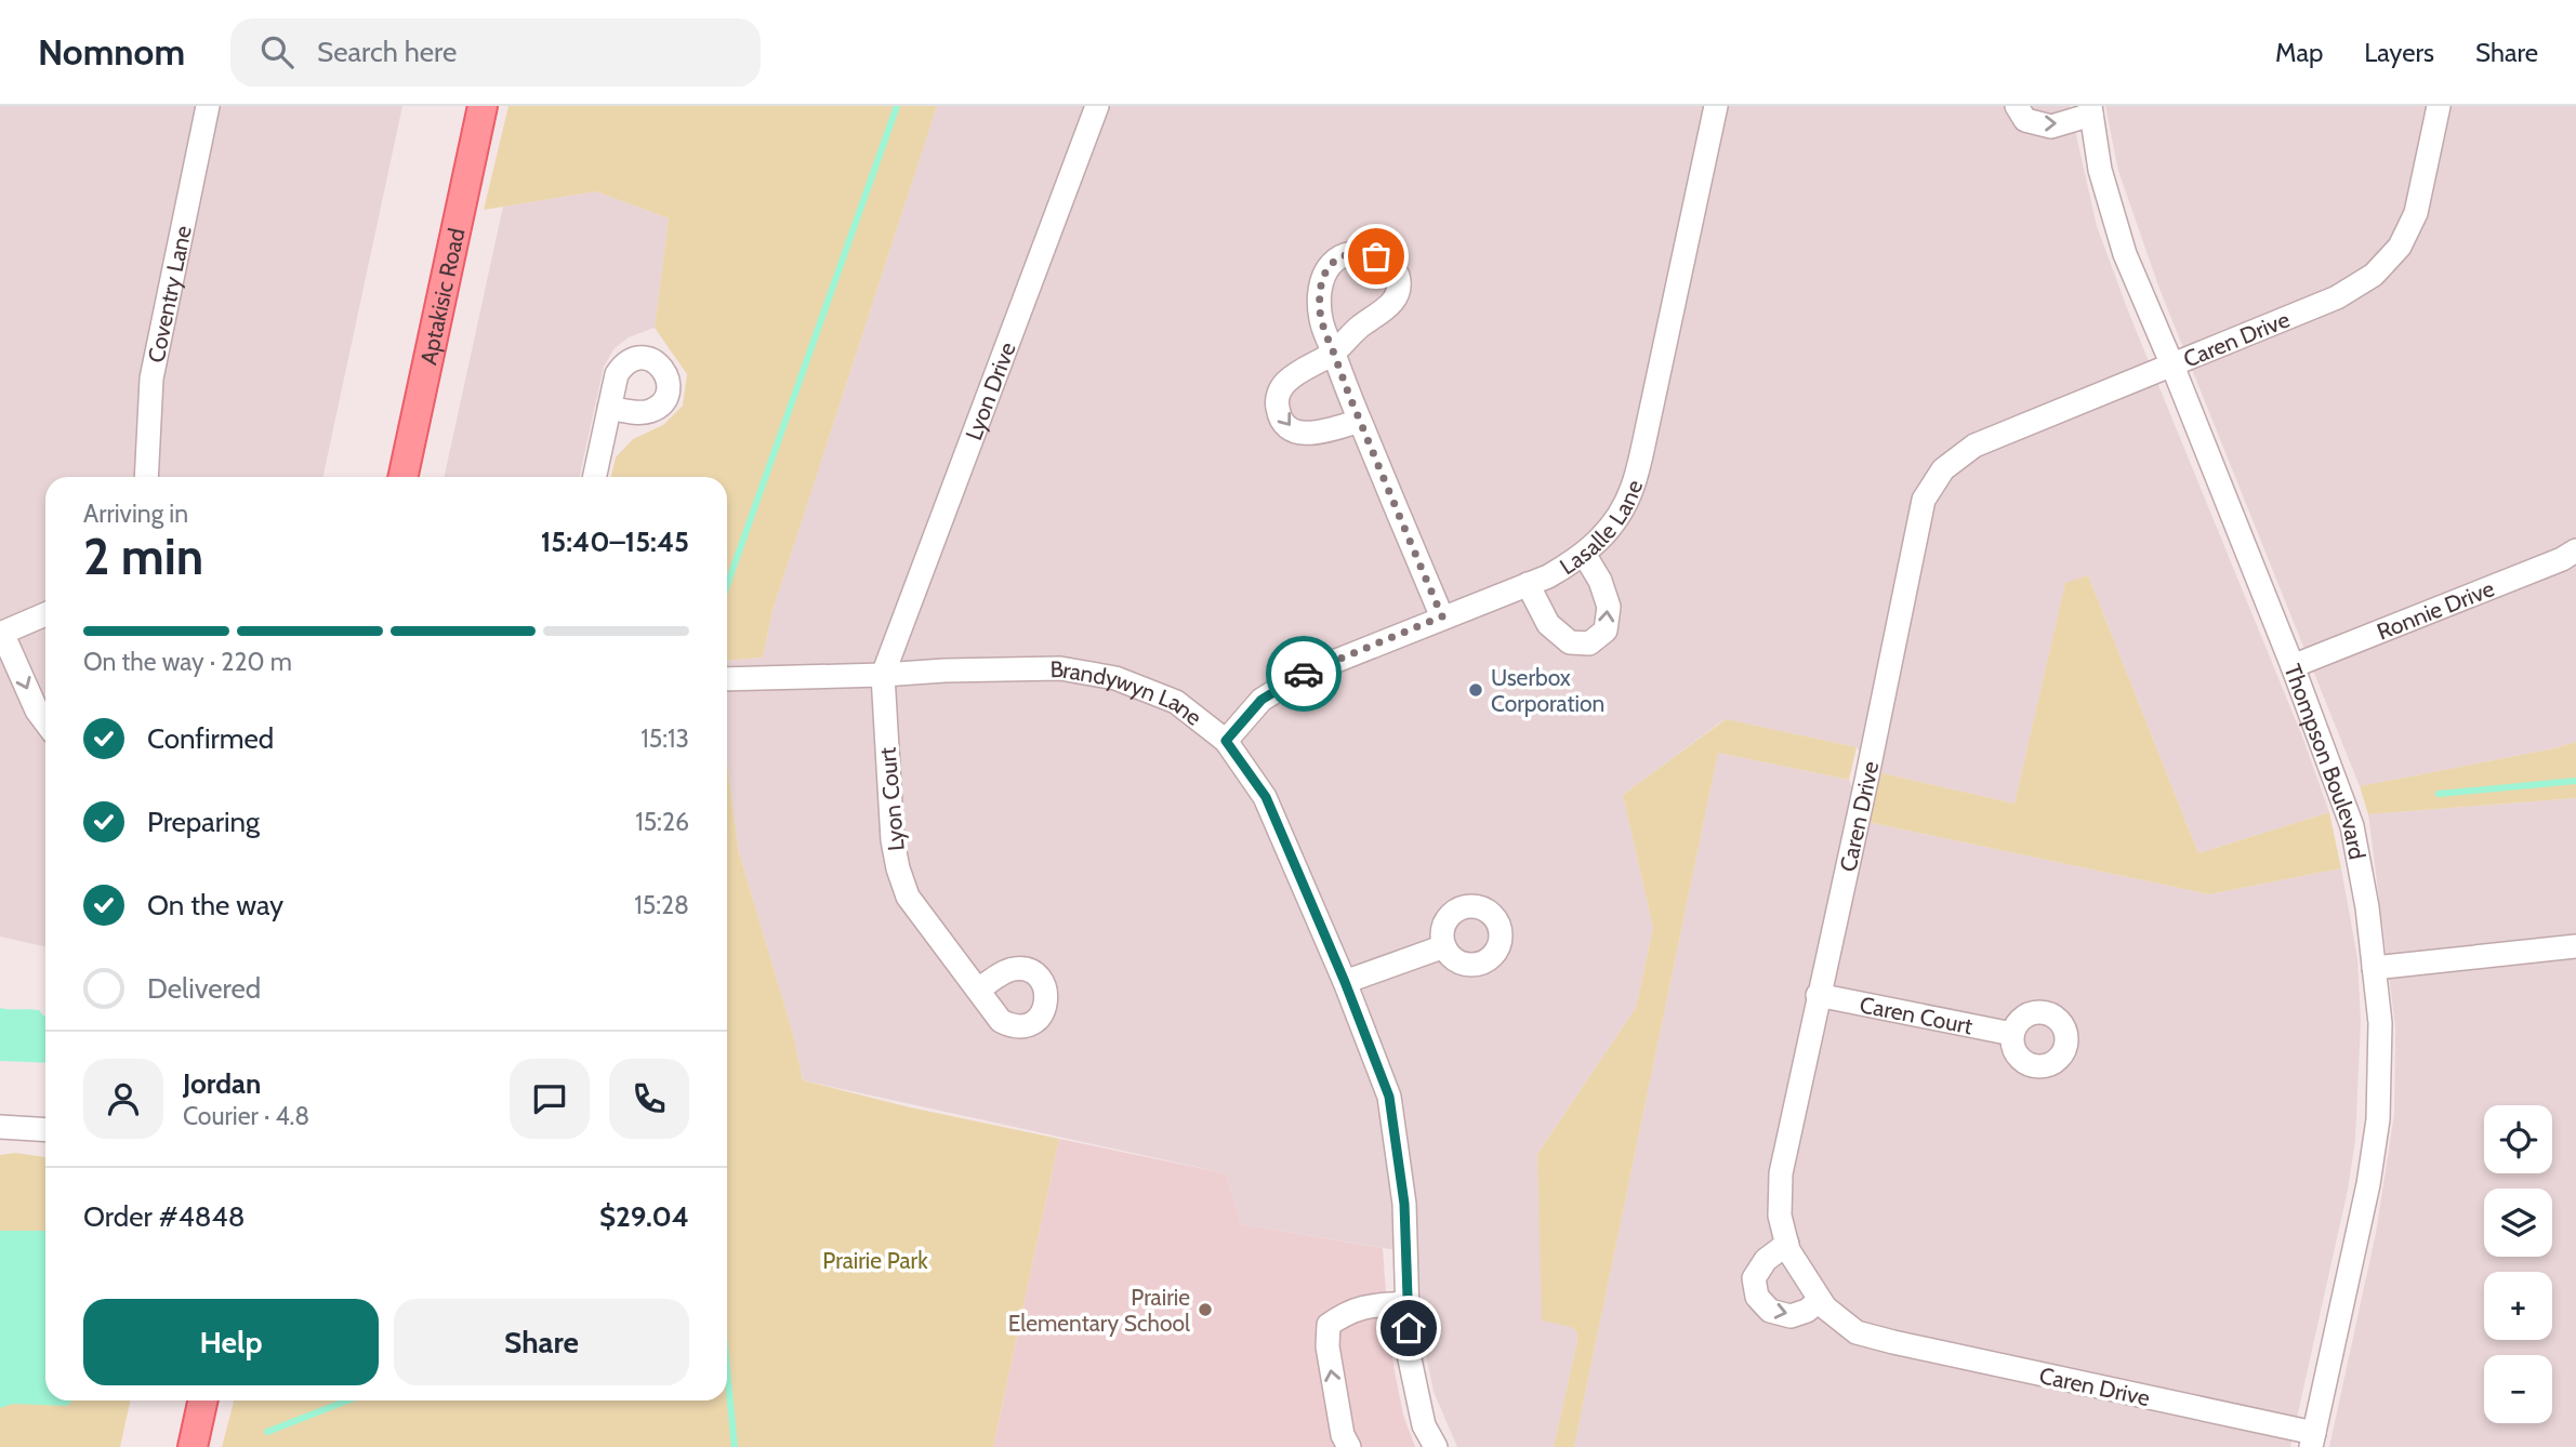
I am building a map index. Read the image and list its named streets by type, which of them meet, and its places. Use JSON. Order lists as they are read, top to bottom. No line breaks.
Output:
{"streets":{"main road":["Aptakisic Road"],"street":["Coventry Lane","Caren Drive","Lyon Drive","Lasalle Lane","Ronnie Drive","Brandywyn Lane","Thompson Boulevard","Lyon Court","Caren Court"]},"crossings":[["Caren Drive","Thompson Boulevard"],["Caren Drive","Caren Court"],["Lyon Drive","Brandywyn Lane"],["Lyon Drive","Lyon Court"],["Lasalle Lane","Brandywyn Lane"],["Ronnie Drive","Thompson Boulevard"],["Brandywyn Lane","Lyon Court"]],"parks":["Prairie Park"],"places":["Userbox Corporation","Prairie Elementary School"],"page":{"header":"Nomnom","search":"Search here","nav":["Map","Layers","Share"],"heading":["2 min","Arriving in","15:40–15:45"],"panel":["Jordan","Courier · 4.8","Order #4848","$29.04"],"bar":"On the way · 220 m","list":[["Confirmed","15:13"],["Preparing","15:26"],["On the way","15:28"],"Delivered"],"map_buttons":["+","−"],"buttons":["Help","Share"]}}
